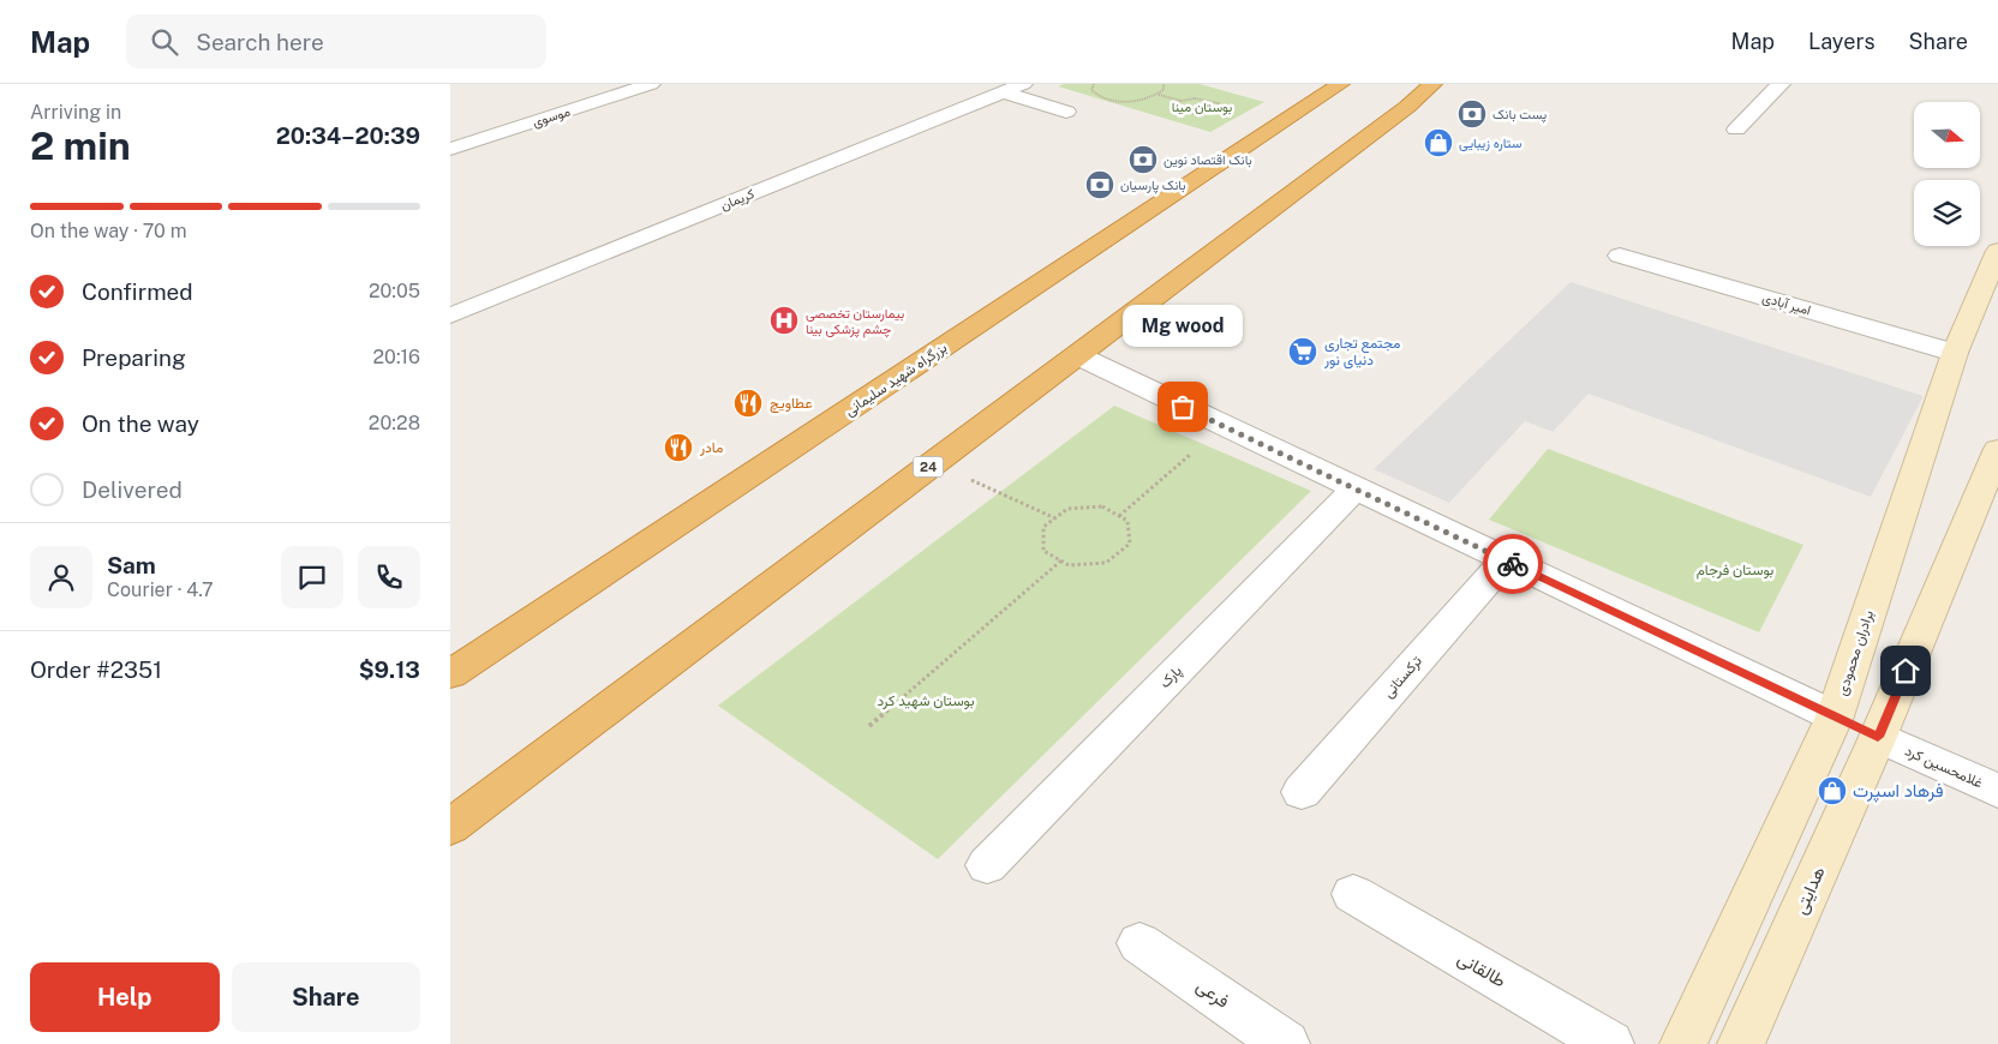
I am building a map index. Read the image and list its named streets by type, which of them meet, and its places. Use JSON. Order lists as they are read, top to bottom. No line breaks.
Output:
{"streets":{"highway":["بزرگراه شهید سلیمانی","24"],"main road":["برادران محمودی","غلامحسین کرد","هدایتی"],"street":["موسوی","کریمان","امیر آبادی","پارک","ترکستانی","طالقانی","فرعی"]},"crossings":[["امیر آبادی","برادران محمودی"],["24","غلامحسین کرد"],["برادران محمودی","غلامحسین کرد"],["پارک","غلامحسین کرد"],["ترکستانی","غلامحسین کرد"],["غلامحسین کرد","هدایتی"]],"parks":["بوستان مینا","بوستان فرجام","بوستان شهید کرد"],"places":{"bank":["پست بانک","بانک اقتصاد نوین","بانک پارسیان"],"shop":["ستاره زیبایی","فرهاد اسپرت"],"hospital":["بیمارستان تخصصی چشم پزشکی بینا"],"supermarket":["مجتمع تجاری دنیای نور"],"restaurant":["عطاویچ","مادر"],"other":["Mg wood"]},"north":"right","page":{"header":"Map","search":"Search here","nav":["Map","Layers","Share"],"heading":["2 min","Arriving in","20:34–20:39"],"panel":["Sam","Courier · 4.7","Order #2351","$9.13"],"bar":"On the way · 70 m","list":[["Confirmed","20:05"],["Preparing","20:16"],["On the way","20:28"],"Delivered"],"bubble":"Mg wood","buttons":["Help","Share"]}}
